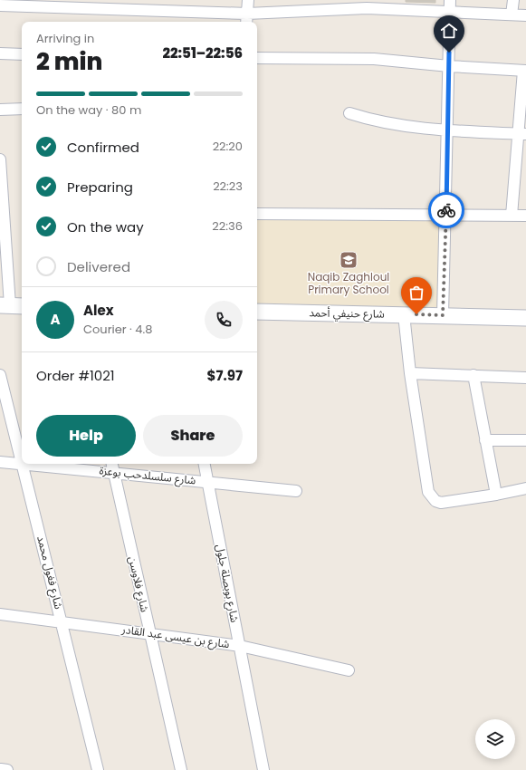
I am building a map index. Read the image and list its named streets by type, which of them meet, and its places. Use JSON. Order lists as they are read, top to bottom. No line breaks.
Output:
{"streets":{"street":["شارع حنيفي أحمد","شارع سلسلدحب بوعزة","شارع فغول محمد","شارع بوبصلة جلول","شارع فلاوسن","شارع بن عيسى عبد القادر"]},"crossings":[["شارع سلسلدحب بوعزة","شارع فغول محمد"],["شارع سلسلدحب بوعزة","شارع بوبصلة جلول"],["شارع سلسلدحب بوعزة","شارع فلاوسن"],["شارع فغول محمد","شارع بن عيسى عبد القادر"],["شارع بوبصلة جلول","شارع بن عيسى عبد القادر"],["شارع فلاوسن","شارع بن عيسى عبد القادر"]],"places":{"school or university":["Naqib Zaghloul Primary School"]},"page":{"heading":["2 min","Arriving in","22:51–22:56"],"panel":["Alex","Courier · 4.8","Order #1021","$7.97"],"bar":"On the way · 80 m","list":[["Confirmed","22:20"],["Preparing","22:23"],["On the way","22:36"],"Delivered"],"round":"A","buttons":["Help","Share"]}}
